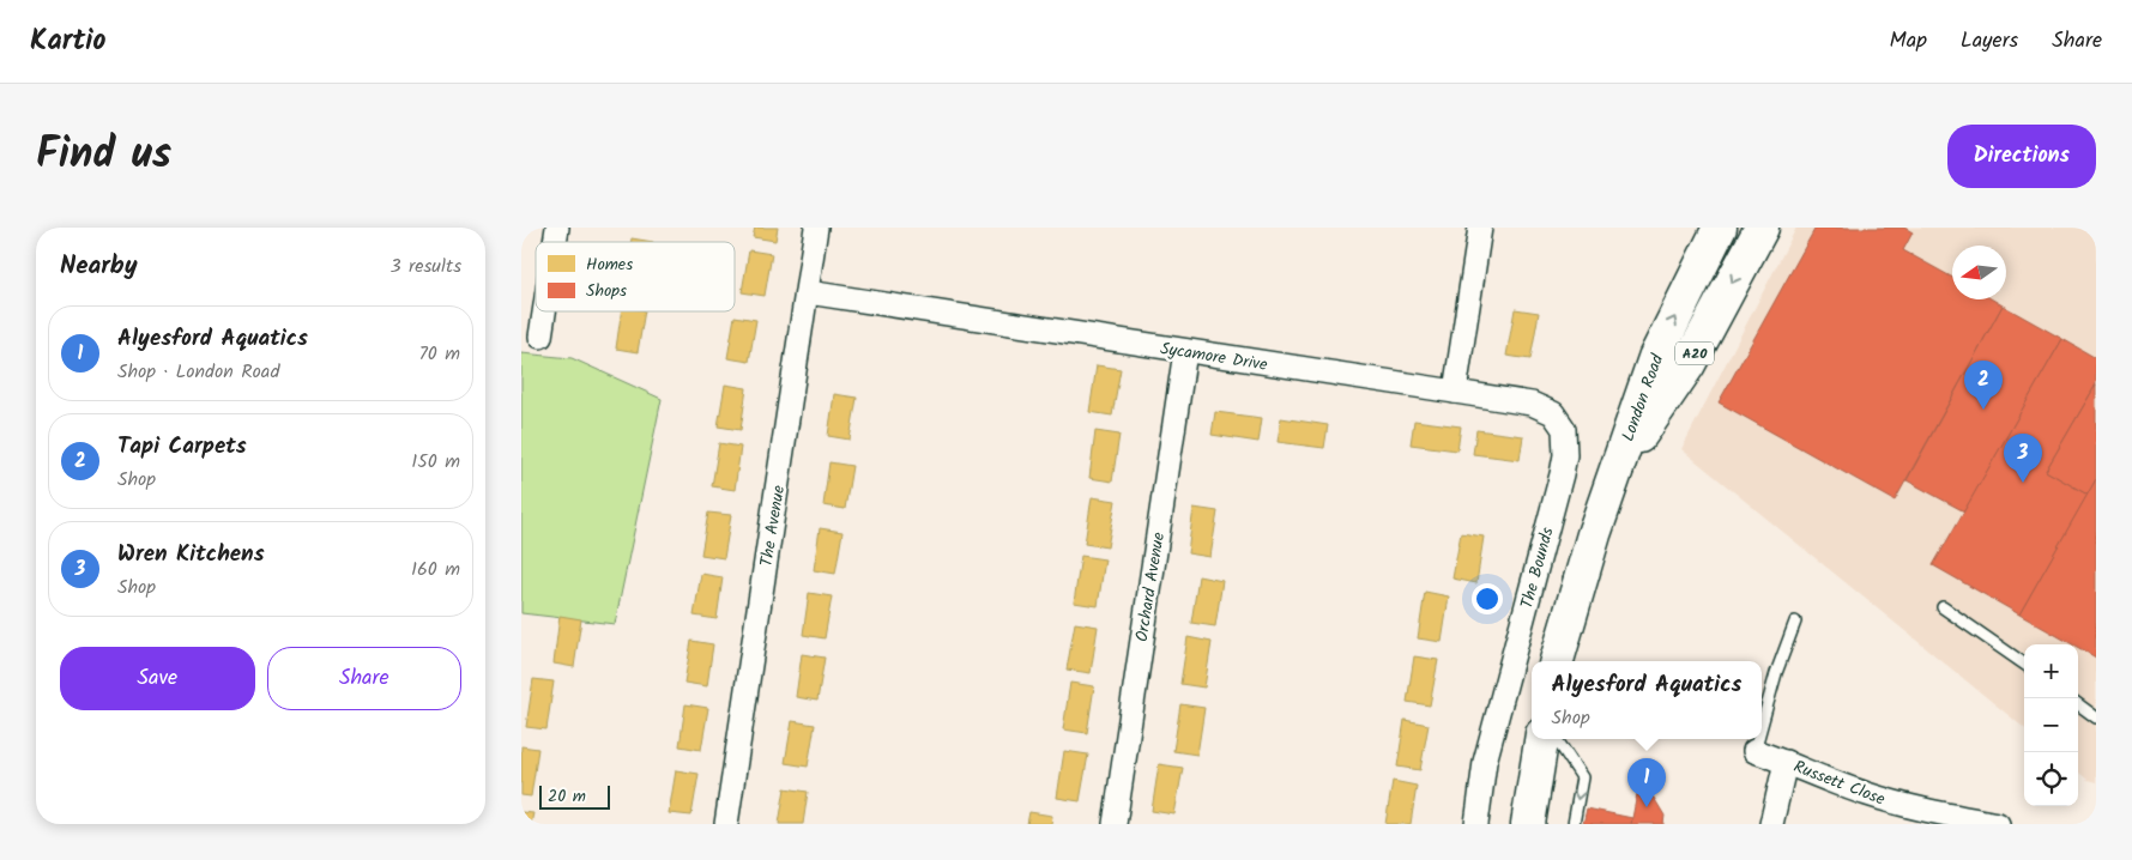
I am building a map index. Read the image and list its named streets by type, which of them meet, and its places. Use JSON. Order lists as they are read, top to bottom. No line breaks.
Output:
{"streets":{"main road":["A20","London Road"],"street":["Sycamore Drive","The Avenue","The Bounds","Orchard Avenue","Russett Close"]},"crossings":[["Sycamore Drive","The Avenue"],["Sycamore Drive","The Bounds"],["Sycamore Drive","Orchard Avenue"]],"legend":["Homes","Shops"],"scale_bar":"20 m","north":"left","page":{"header":"Kartio","nav":["Map","Layers","Share"],"title":"Find us","buttons":["Directions",["Save","Share"]],"heading":["Nearby","3 results"],"list":[{"mark":"1","name":"Alyesford Aquatics","note":"Shop · London Road","value":"70 m"},{"mark":"2","name":"Tapi Carpets","note":"Shop","value":"150 m"},{"mark":"3","name":"Wren Kitchens","note":"Shop","value":"160 m"}],"pins":["2","3","1"],"map_buttons":["+","−"],"popup":["Alyesford Aquatics","Shop"],"scale":"20 m"}}
